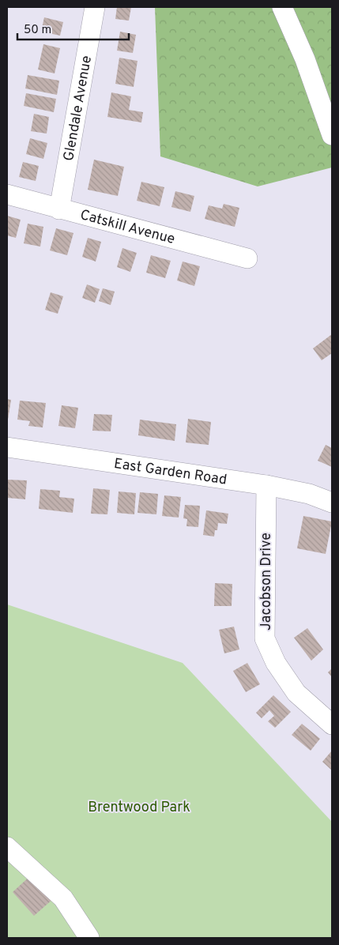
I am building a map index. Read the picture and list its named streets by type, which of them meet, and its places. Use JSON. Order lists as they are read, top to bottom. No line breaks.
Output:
{"streets":{"street":["Glendale Avenue","Catskill Avenue","East Garden Road","Jacobson Drive"]},"crossings":[["Glendale Avenue","Catskill Avenue"],["East Garden Road","Jacobson Drive"]],"parks":["Brentwood Park"],"scale_bar":"50 m"}
